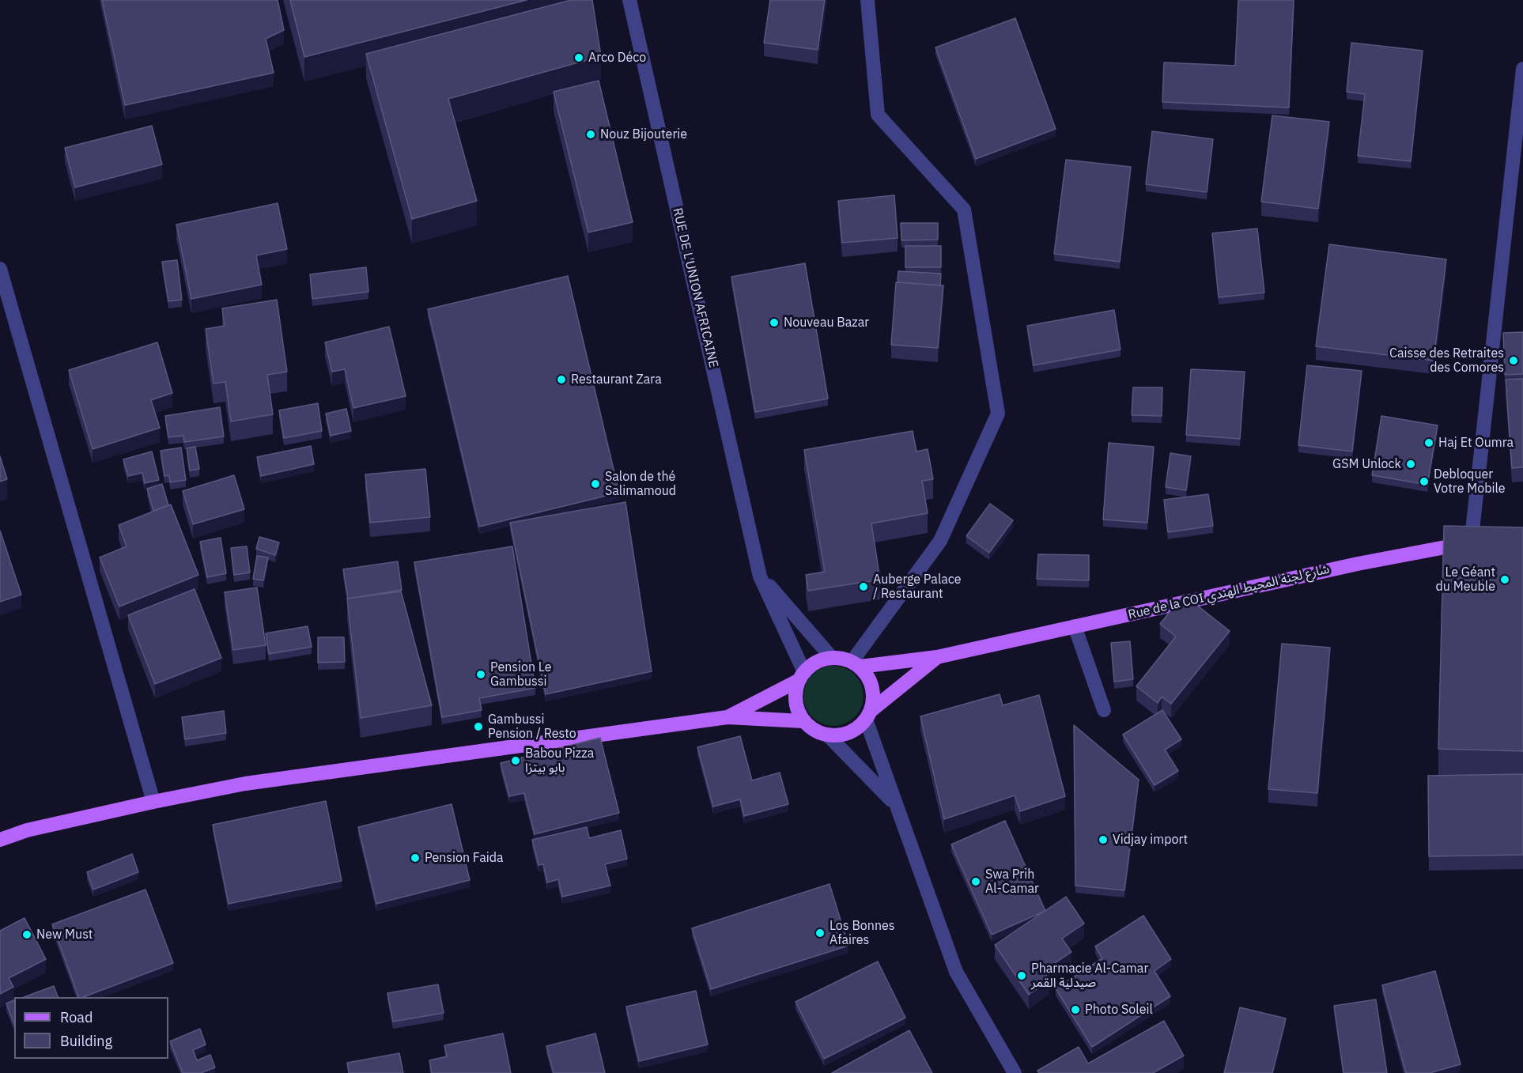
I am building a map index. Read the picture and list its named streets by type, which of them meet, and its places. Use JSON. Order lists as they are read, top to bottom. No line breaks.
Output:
{"streets":{"main road":["Rue de la COI شارع لجنة المحيط الهندي"],"street":["RUE DE L'UNION AFRICAINE"]},"crossings":[["RUE DE L'UNION AFRICAINE","Rue de la COI شارع لجنة المحيط الهندي"]],"places":["Arco Déco","Nouz Bijouterie","Nouveau Bazar","Caisse des Retraites des Comores","Restaurant Zara","Haj Et Oumra","GSM Unlock","Debloquer Votre Mobile","Salon de thé Salimamoud","Le Géant du Meuble","Auberge Palace / Restaurant","Pension Le Gambussi","Gambussi Pension / Resto","Babou Pizza بابو بيتزا","Vidjay import","Pension Faida","Swa Prih Al-Camar","Los Bonnes Afaires","New Must","Pharmacie Al-Camar صيدلية القمر","Photo Soleil"],"legend":["Road","Building"]}
